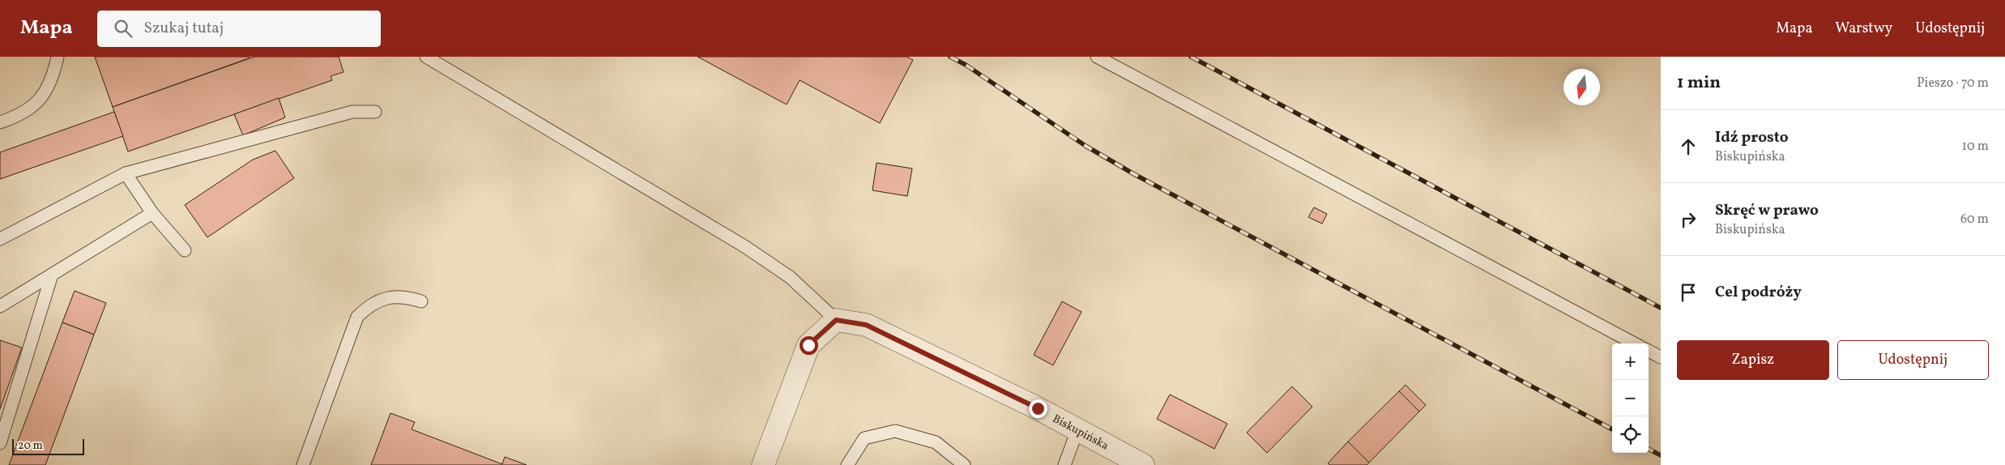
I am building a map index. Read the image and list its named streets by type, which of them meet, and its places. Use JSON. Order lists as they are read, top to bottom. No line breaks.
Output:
{"streets":{"street":["Biskupińska"]},"scale_bar":"20 m","north":"bottom","page":{"header":"Mapa","search":"Szukaj tutaj","nav":["Mapa","Warstwy","Udostępnij"],"heading":["1 min","Pieszo · 70 m"],"list":[["Idź prosto","Biskupińska","10 m"],["Skręć w prawo","Biskupińska","60 m"],"Cel podróży"],"buttons":["Zapisz","Udostępnij"],"map_buttons":["+","−"],"scale":"20 m"}}
